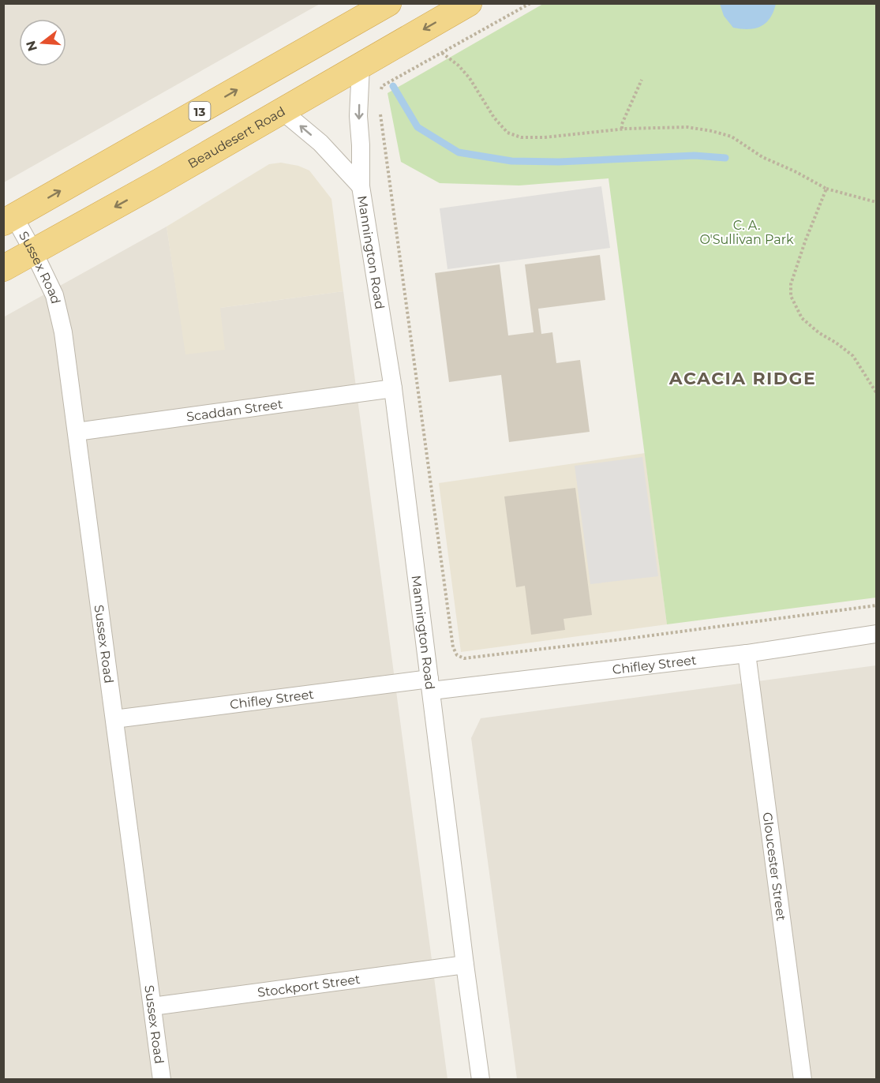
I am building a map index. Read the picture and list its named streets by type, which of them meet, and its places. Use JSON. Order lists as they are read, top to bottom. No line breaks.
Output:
{"streets":{"highway":["13","Beaudesert Road"],"street":["Mannington Road","Sussex Road","Scaddan Street","Chifley Street","Gloucester Street","Stockport Street"]},"crossings":[["13","Sussex Road"],["Beaudesert Road","Mannington Road"],["Beaudesert Road","Sussex Road"],["Mannington Road","Scaddan Street"],["Mannington Road","Chifley Street"],["Mannington Road","Stockport Street"],["Sussex Road","Scaddan Street"],["Sussex Road","Chifley Street"],["Sussex Road","Stockport Street"],["Chifley Street","Gloucester Street"]],"districts":["ACACIA RIDGE"],"parks":["C. A. O'Sullivan Park"],"north":"left"}
